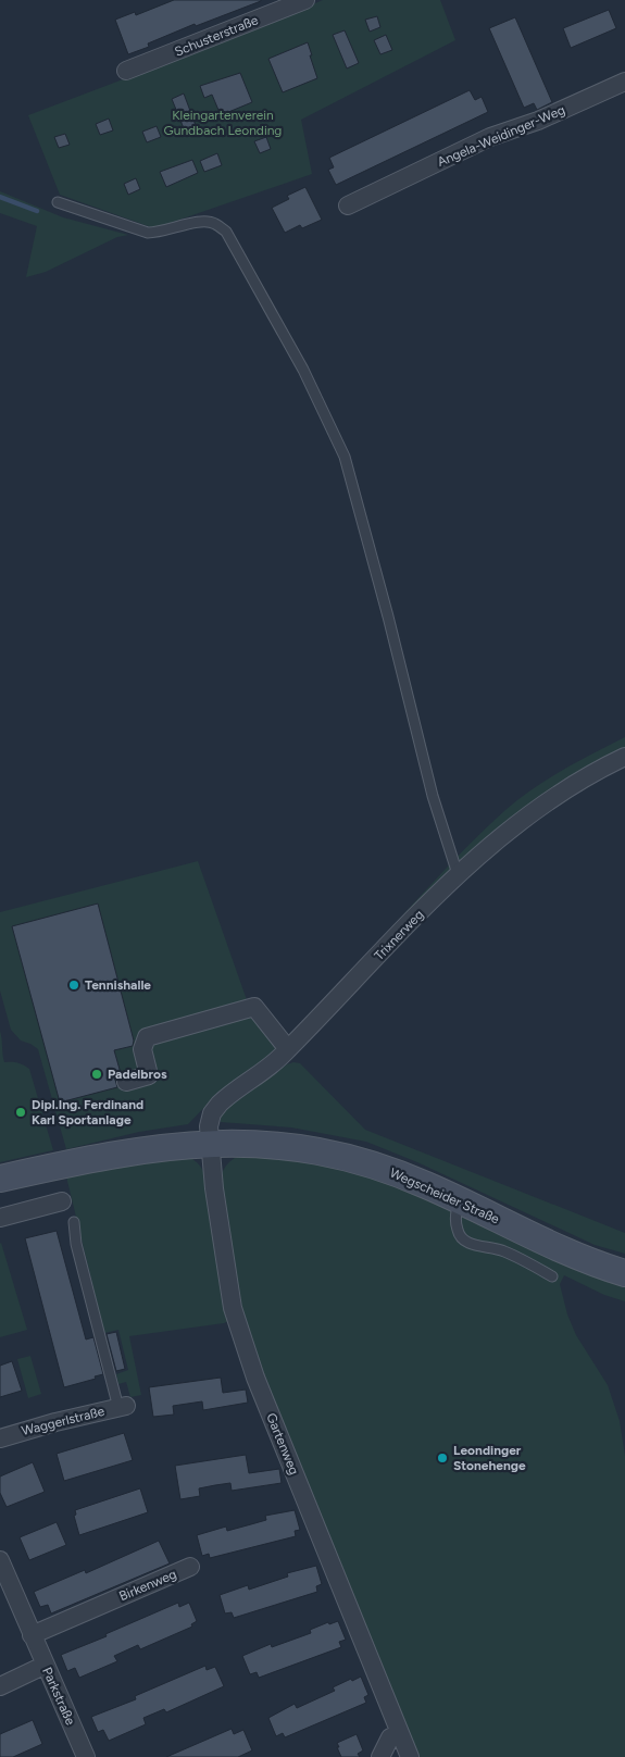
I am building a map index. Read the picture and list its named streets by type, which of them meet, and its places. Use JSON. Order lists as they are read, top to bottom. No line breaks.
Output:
{"streets":{"street":["Schusterstraße","Angela-Weidinger-Weg","Trixnerweg","Wegscheider Straße","Waggerlstraße","Gartenweg","Birkenweg","Parkstraße"]},"crossings":[["Trixnerweg","Wegscheider Straße"],["Trixnerweg","Gartenweg"],["Wegscheider Straße","Gartenweg"],["Birkenweg","Parkstraße"]],"parks":["Kleingartenverein Gundbach Leonding"],"places":["Tennishalle","Padelbros","Dipl.Ing. Ferdinand Karl Sportanlage","Leondinger Stonehenge"]}
